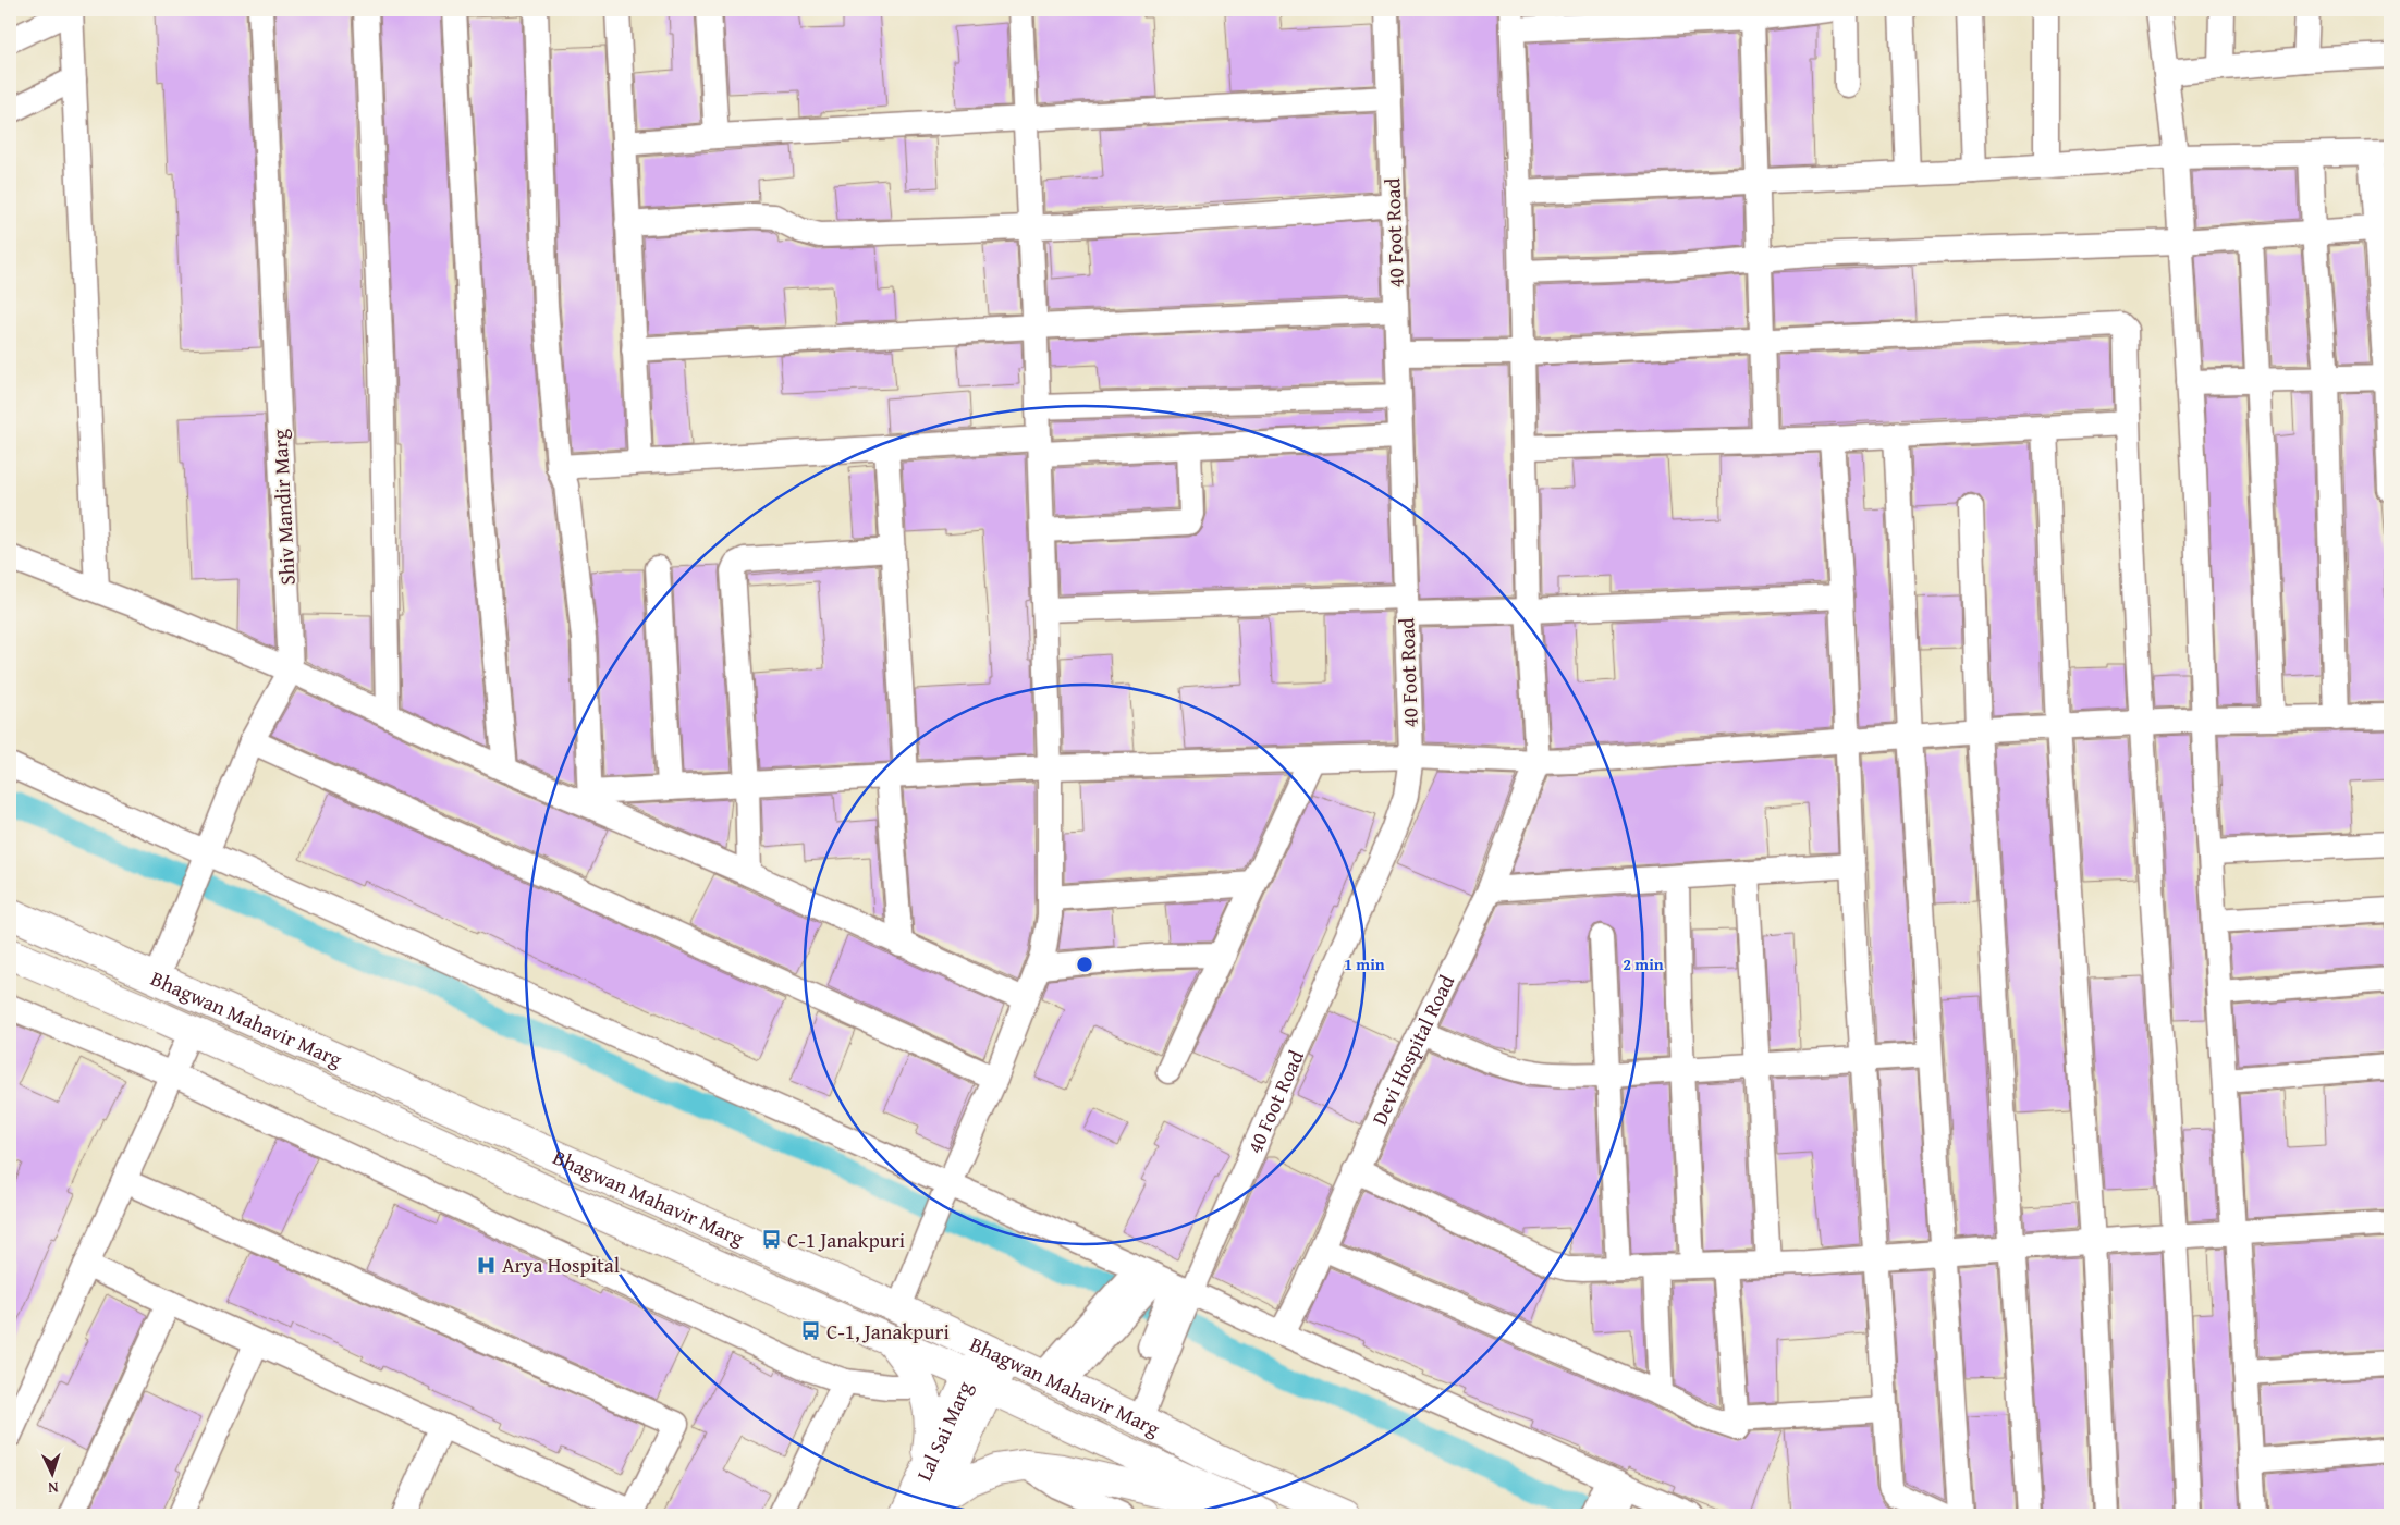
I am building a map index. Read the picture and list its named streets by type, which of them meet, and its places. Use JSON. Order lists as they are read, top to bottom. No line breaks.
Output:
{"streets":{"main road":["Bhagwan Mahavir Marg","Lal Sai Marg"],"street":["40 Foot Road","Shiv Mandir Marg","Devi Hospital Road"]},"crossings":[["40 Foot Road","Bhagwan Mahavir Marg"],["Bhagwan Mahavir Marg","Lal Sai Marg"]],"places":{"bus stop":["C-1 Janakpuri","C-1, Janakpuri"],"hospital":["Arya Hospital"]},"north":"bottom","rings":["1 min","2 min"]}
